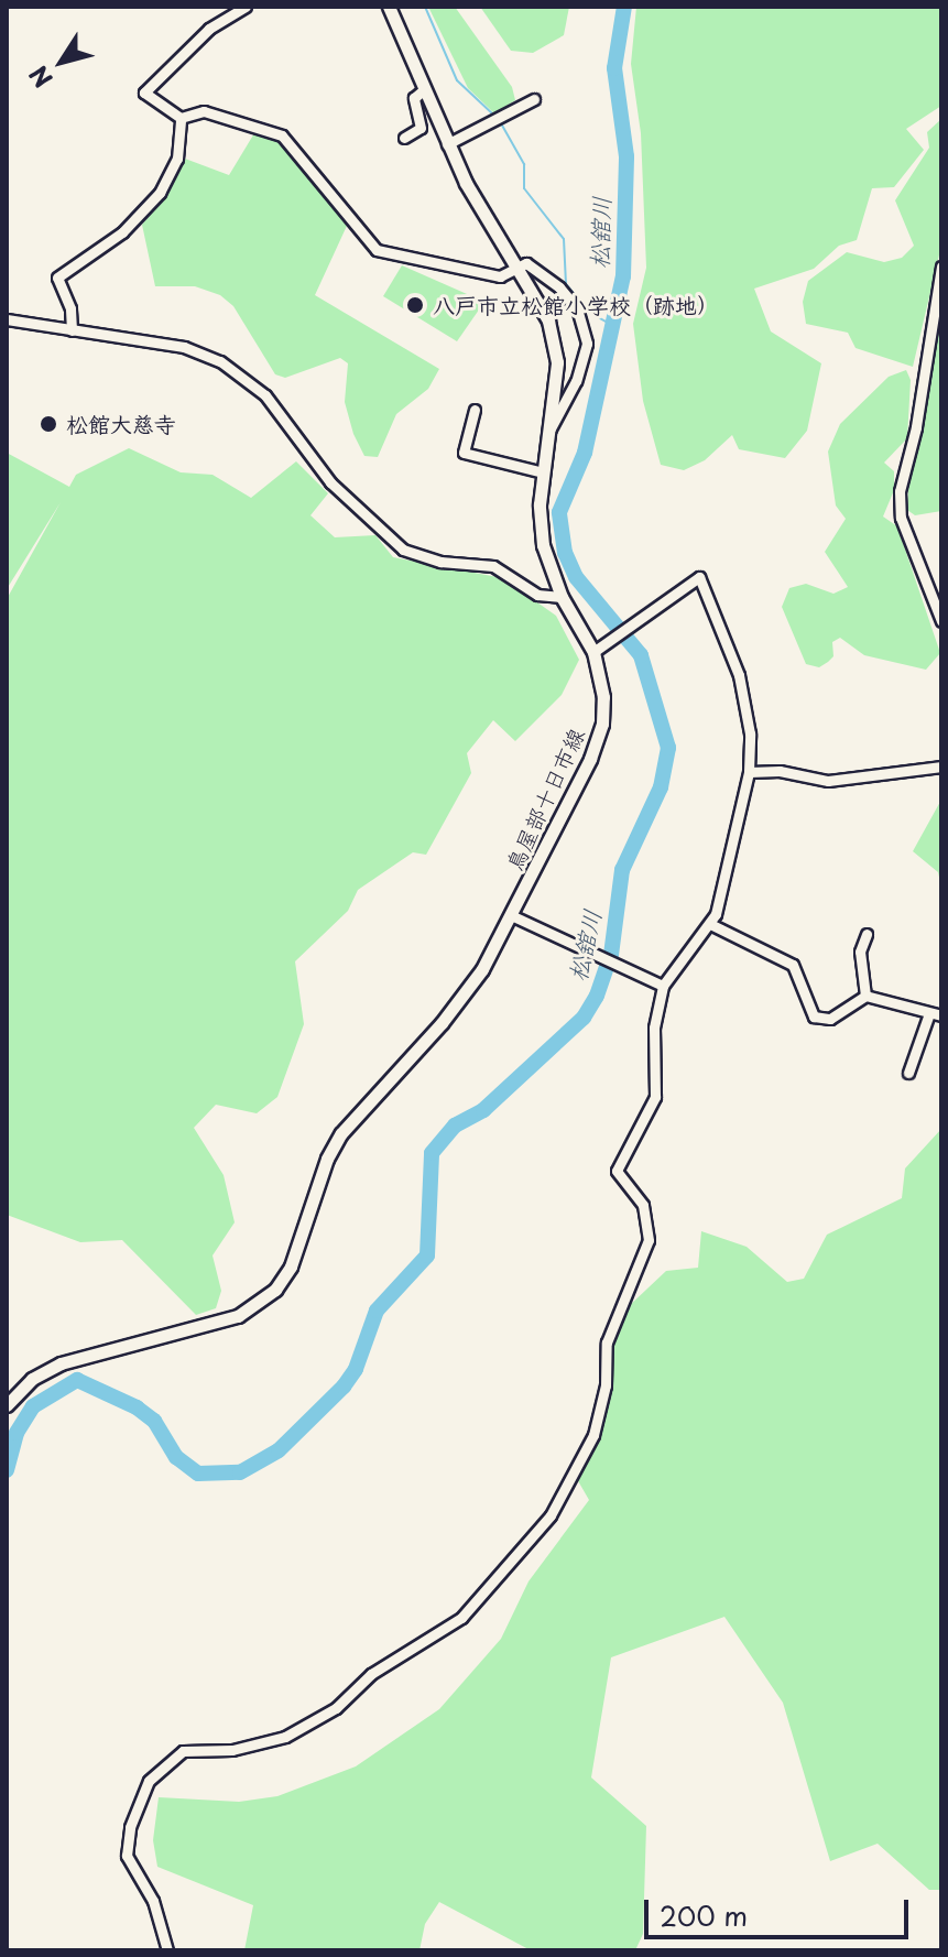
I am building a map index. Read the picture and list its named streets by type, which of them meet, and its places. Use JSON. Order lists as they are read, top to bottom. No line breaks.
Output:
{"streets":{"main road":["鳥屋部十日市線"]},"water":["松舘川"],"places":["八戸市立松館小学校（跡地）","松館大慈寺"],"scale_bar":"200 m","north":"bottom left"}
